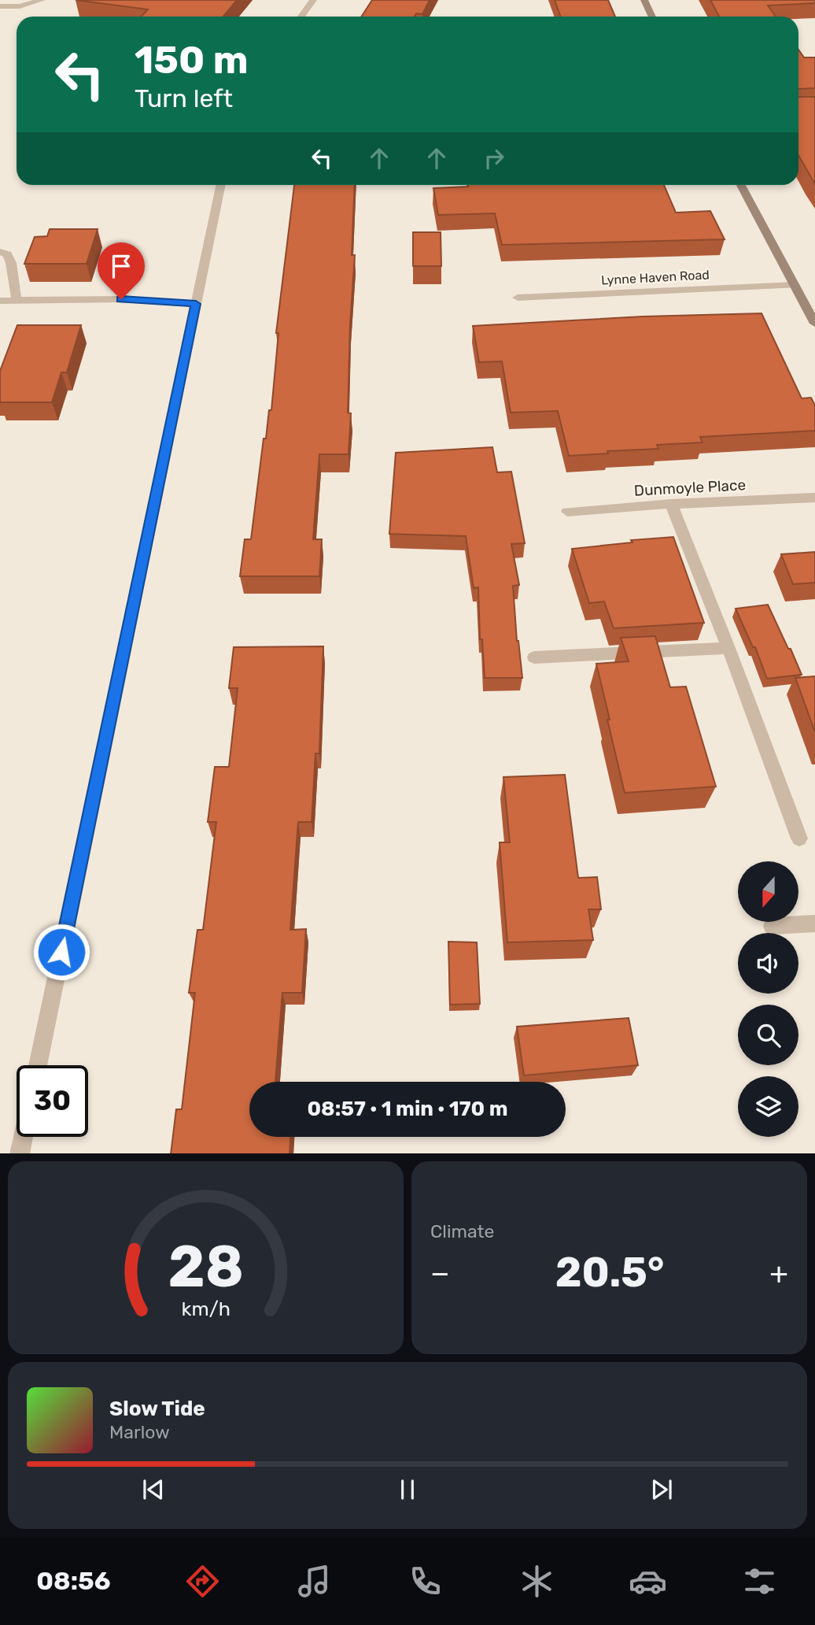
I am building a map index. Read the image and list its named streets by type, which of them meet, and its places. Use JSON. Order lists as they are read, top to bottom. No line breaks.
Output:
{"streets":{"street":["Lynne Haven Road","Dunmoyle Place"]},"north":"bottom","page":{"turn":["150 m","Turn left"],"limit":"30","trip":"08:57 · 1 min · 170 m","tile":"Climate","heat":["−","20.5°","+"],"song":["Slow Tide","Marlow"],"tabs":"08:56","gauge":["28","km/h"]}}
